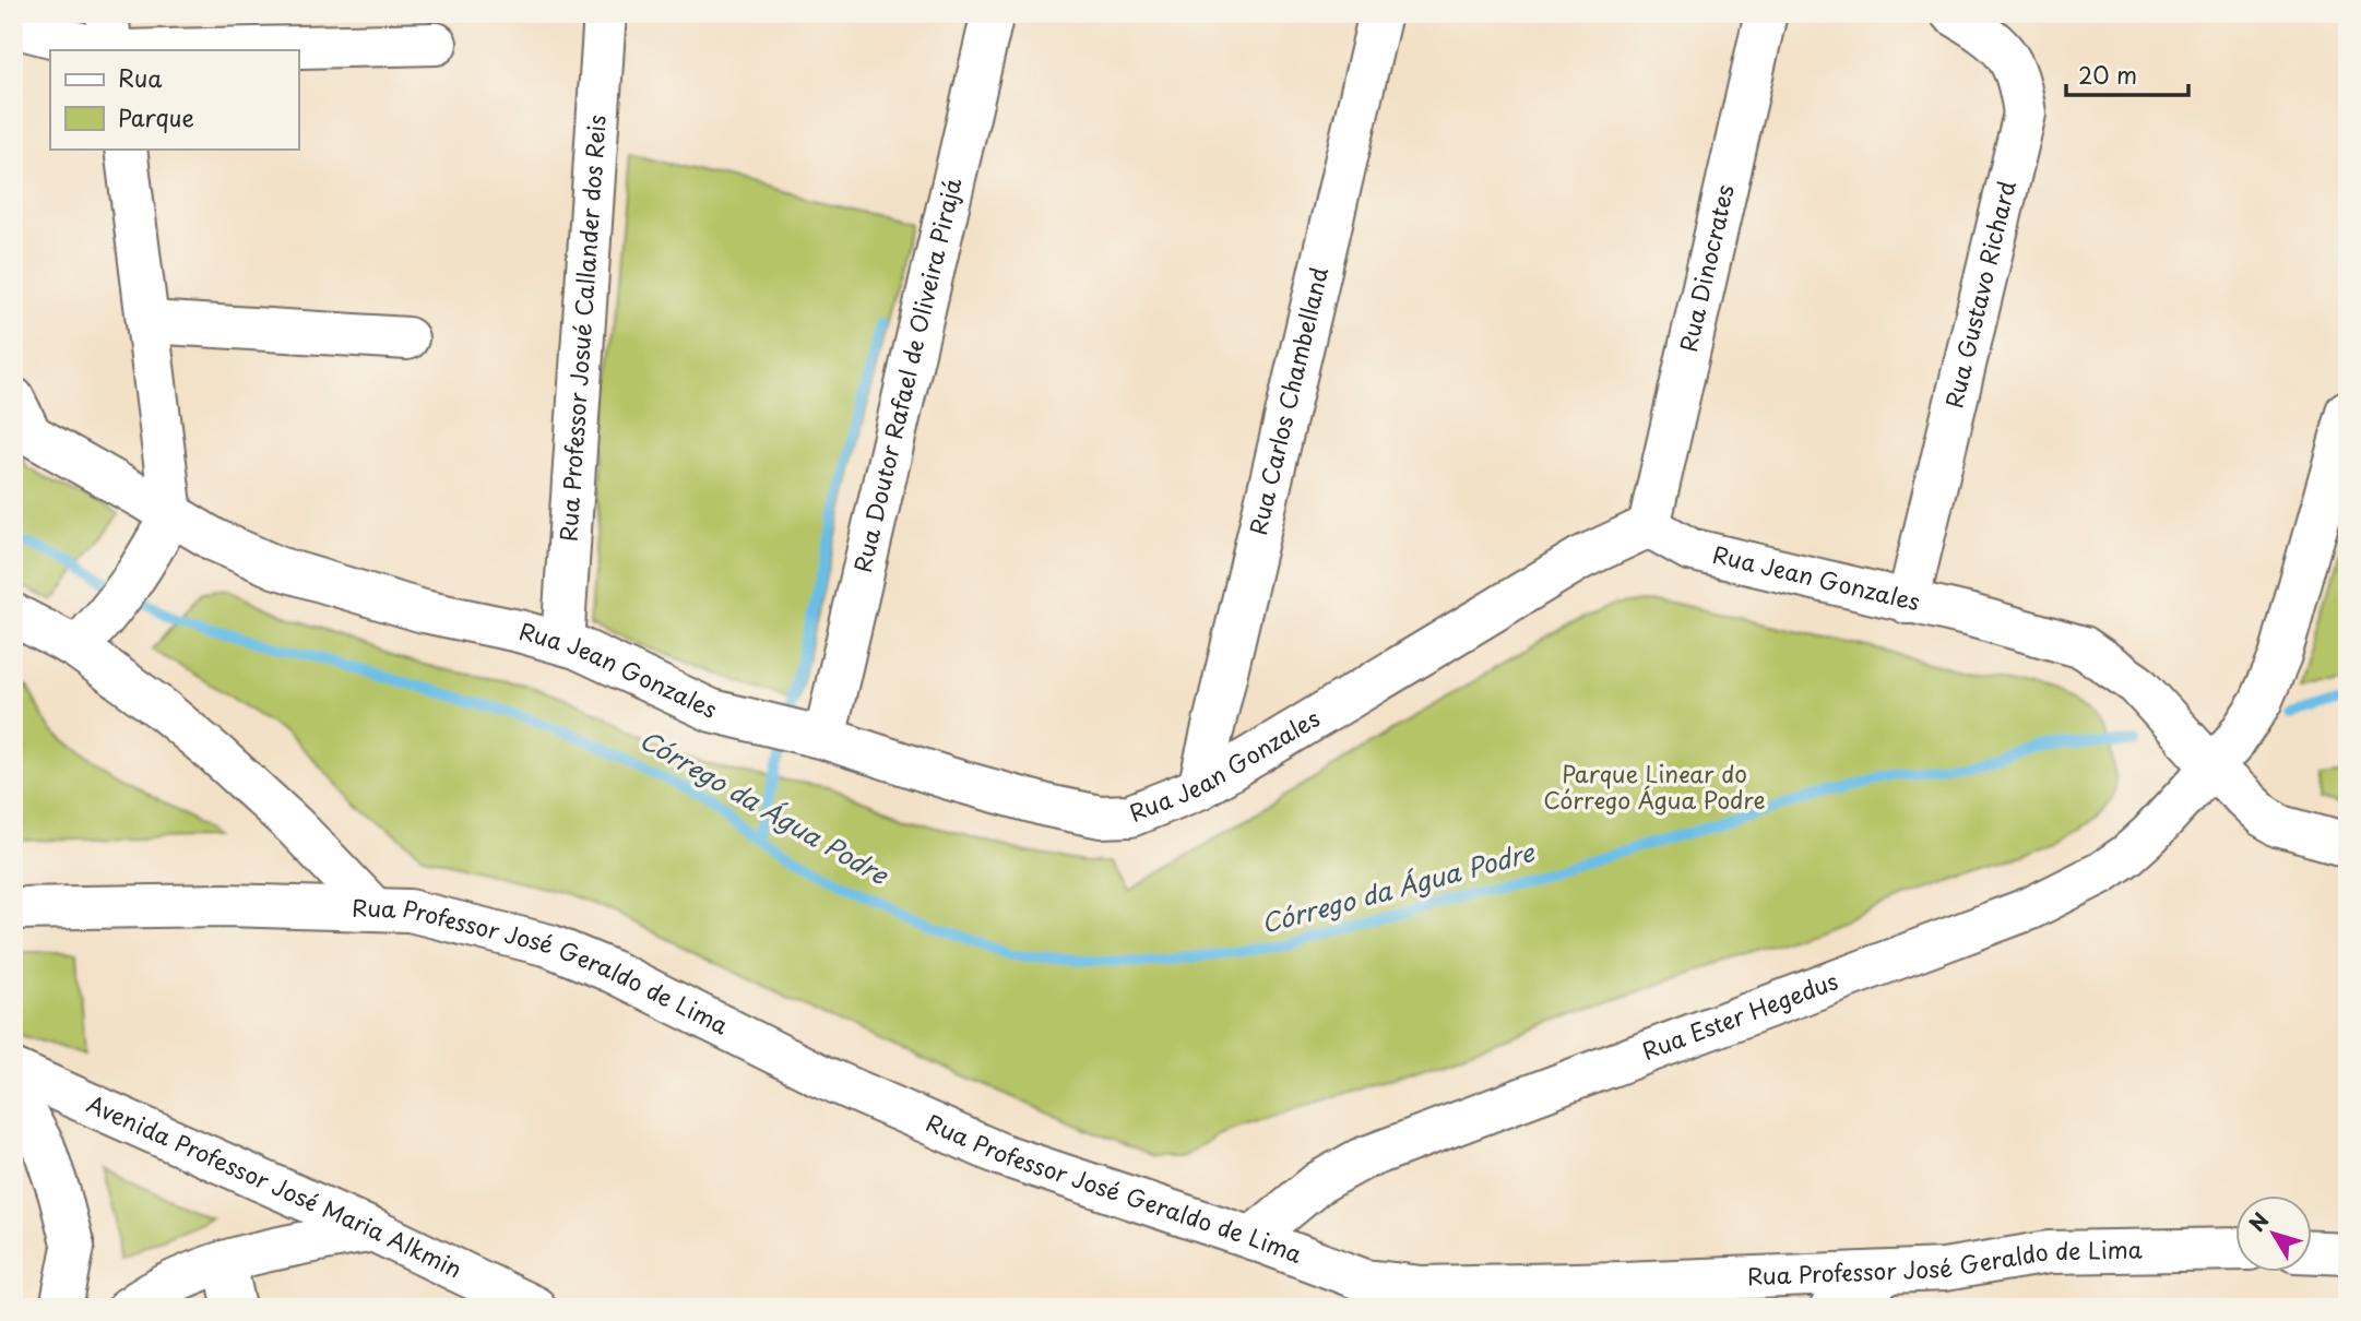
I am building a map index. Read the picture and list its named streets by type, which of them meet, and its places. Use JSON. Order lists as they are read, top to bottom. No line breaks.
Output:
{"streets":{"street":["Rua Dinocrates","Rua Gustavo Richard","Rua Professor Josué Callander dos Reis","Rua Doutor Rafael de Oliveira Pirajá","Rua Carlos Chambelland","Rua Jean Gonzales","Rua Professor José Geraldo de Lima","Rua Ester Hegedus","Avenida Professor José Maria Alkmin"]},"crossings":[["Rua Dinocrates","Rua Jean Gonzales"],["Rua Gustavo Richard","Rua Jean Gonzales"],["Rua Professor Josué Callander dos Reis","Rua Jean Gonzales"],["Rua Doutor Rafael de Oliveira Pirajá","Rua Jean Gonzales"],["Rua Carlos Chambelland","Rua Jean Gonzales"],["Rua Jean Gonzales","Rua Ester Hegedus"],["Rua Professor José Geraldo de Lima","Rua Ester Hegedus"]],"water":["Córrego da Água Podre"],"parks":["Parque Linear do Córrego Água Podre"],"legend":["Rua","Parque"],"scale_bar":"20 m","north":"top left"}
